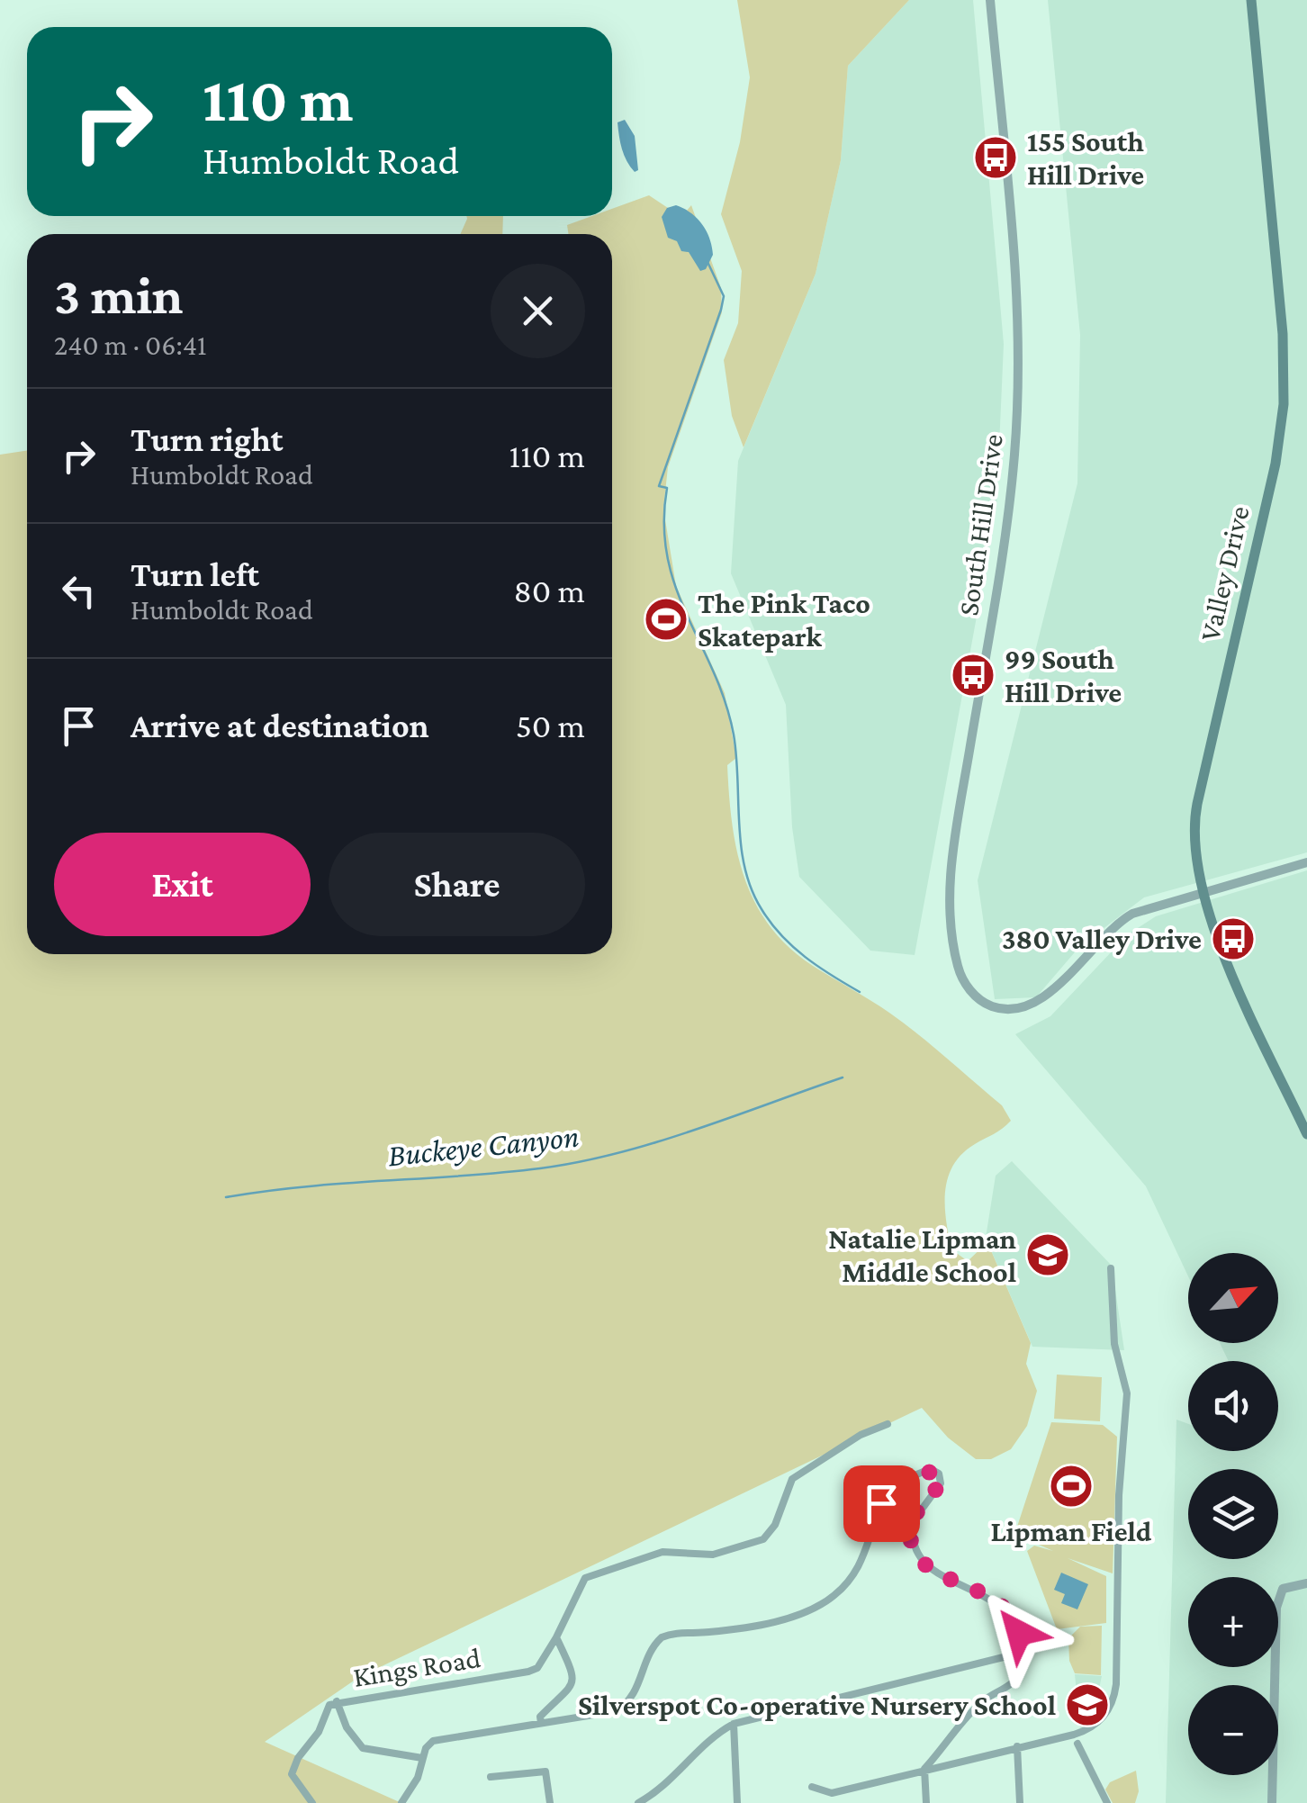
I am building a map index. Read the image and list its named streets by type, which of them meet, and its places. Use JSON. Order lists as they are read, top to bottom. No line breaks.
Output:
{"streets":{"main road":["Valley Drive"],"street":["South Hill Drive","Kings Road"]},"crossings":[["South Hill Drive","Valley Drive"]],"water":["Buckeye Canyon"],"places":{"bus stop":["155 South Hill Drive","99 South Hill Drive","380 Valley Drive"],"sports":["The Pink Taco Skatepark","Lipman Field"],"school or university":["Natalie Lipman Middle School","Silverspot Co-operative Nursery School"]},"north":"top right","page":{"turn":["110 m","Humboldt Road"],"heading":["3 min","240 m · 06:41"],"list":[{"name":"Turn right","note":"Humboldt Road","value":"110 m"},{"name":"Turn left","note":"Humboldt Road","value":"80 m"},{"name":"Arrive at destination","value":"50 m"}],"buttons":["Exit","Share"],"map_buttons":["+","−"]}}
